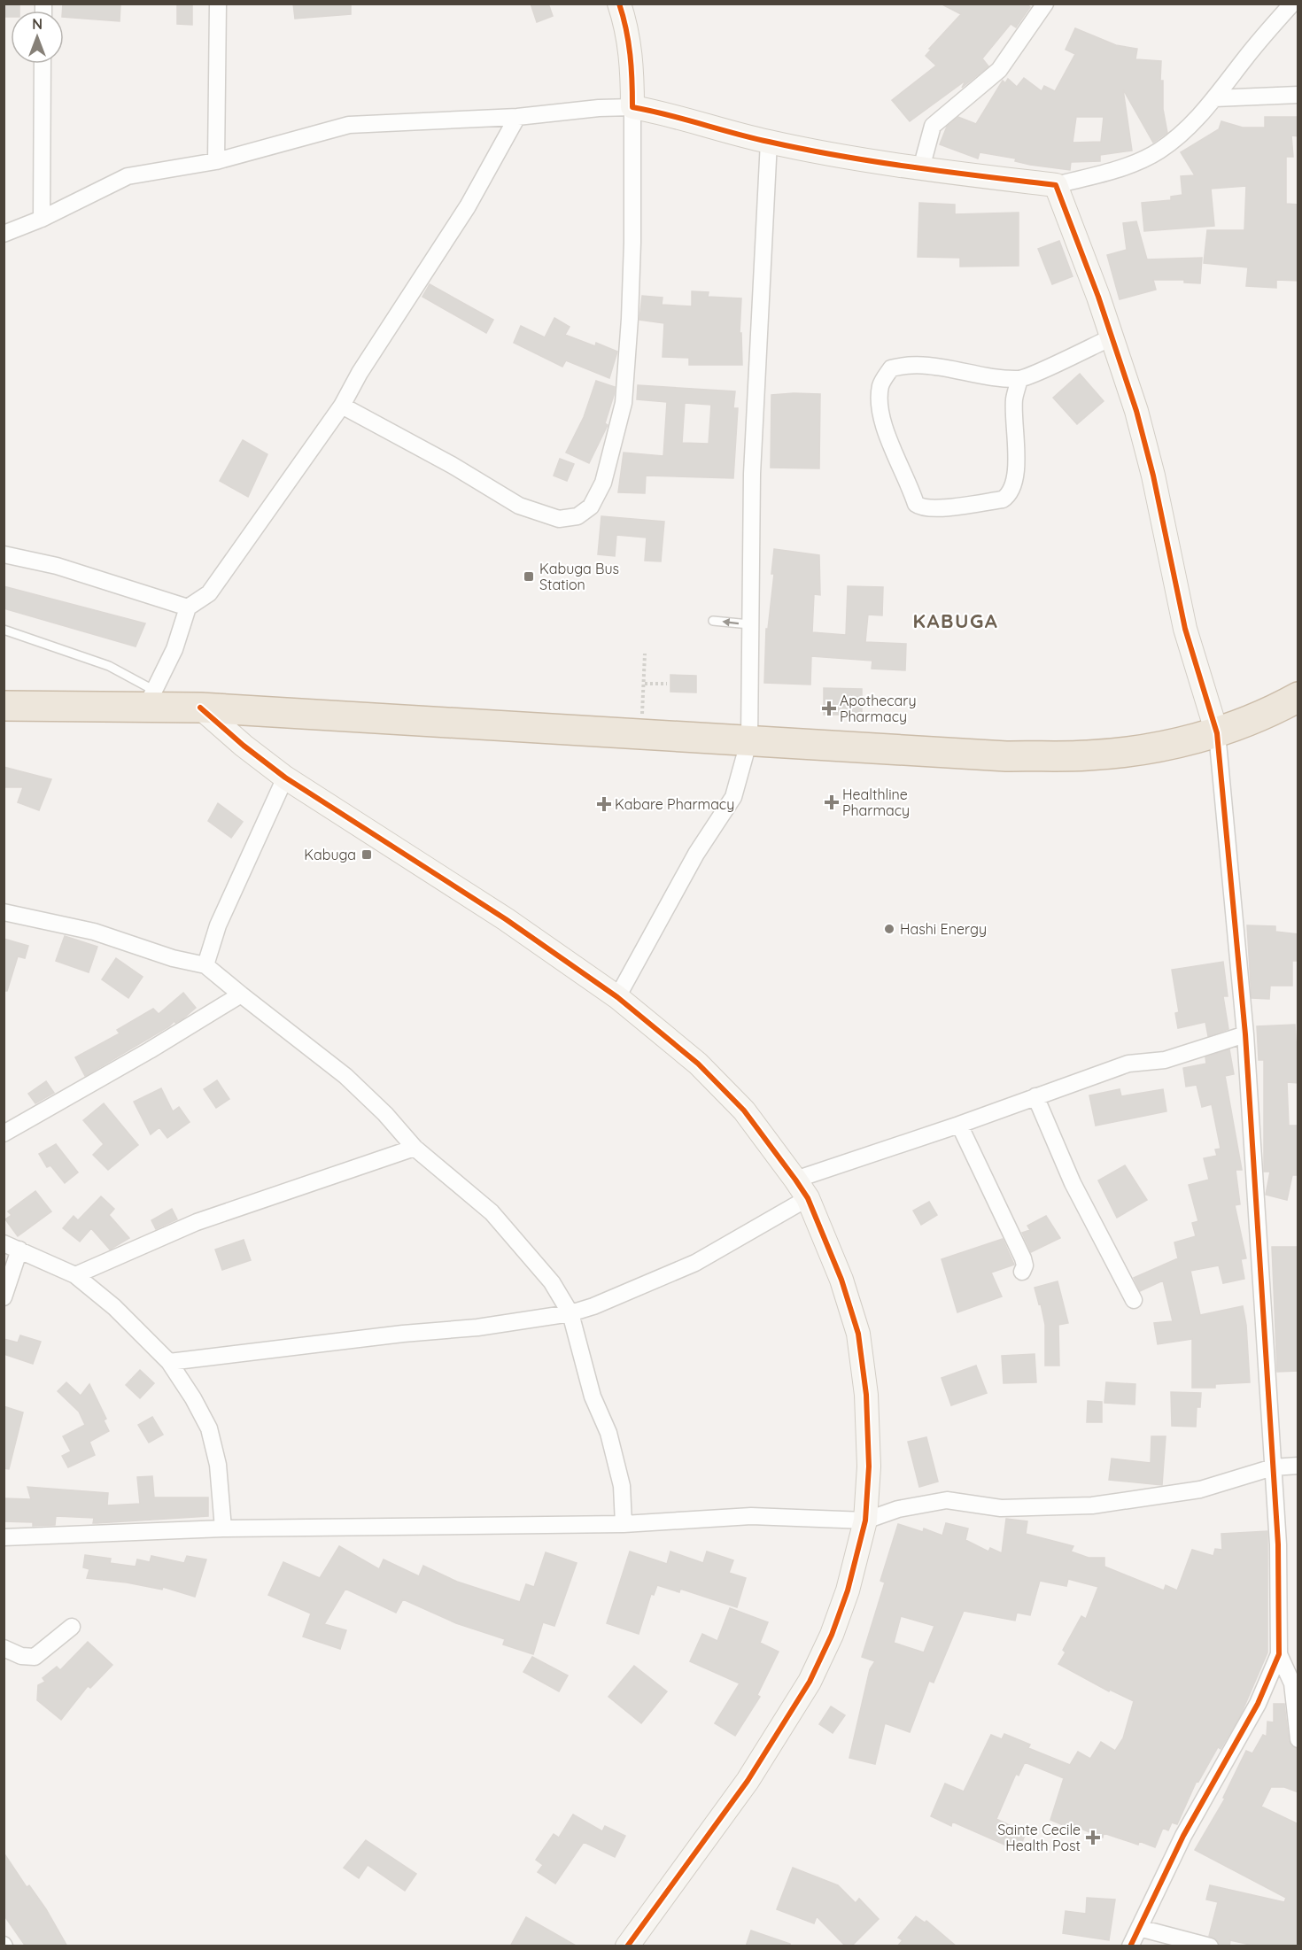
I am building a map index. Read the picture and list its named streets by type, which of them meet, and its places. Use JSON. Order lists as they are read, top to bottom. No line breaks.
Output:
{"districts":["KABUGA"],"places":{"transit":["Kabuga Bus Station","Kabuga"],"health":["Apothecary Pharmacy","Healthline Pharmacy","Kabare Pharmacy","Sainte Cecile Health Post"],"other":["Hashi Energy"]},"north":"top"}
